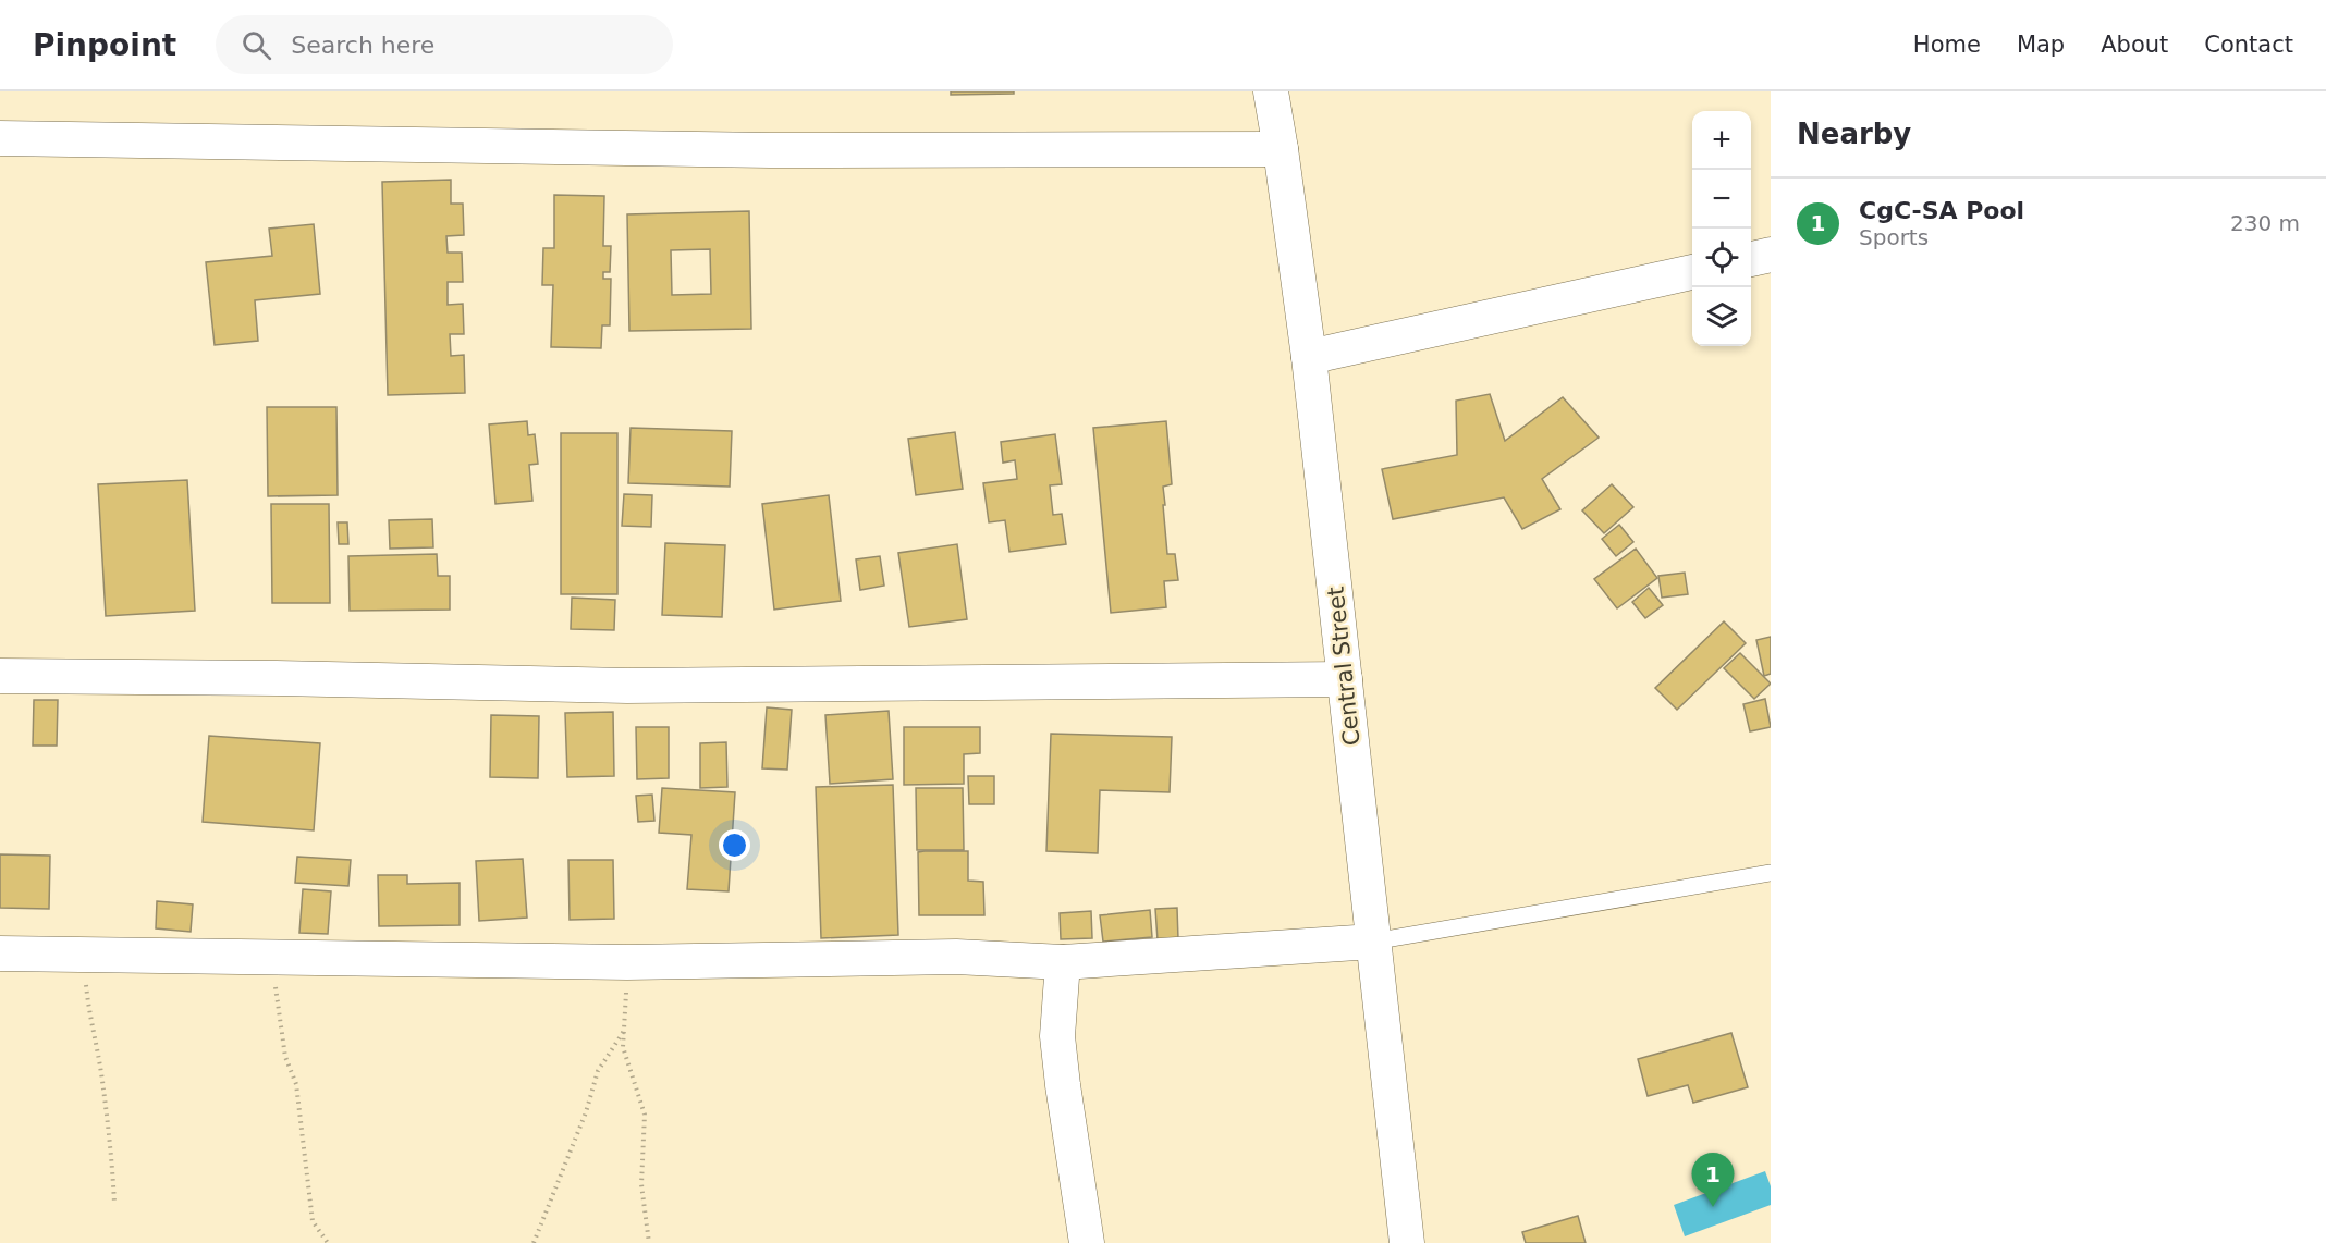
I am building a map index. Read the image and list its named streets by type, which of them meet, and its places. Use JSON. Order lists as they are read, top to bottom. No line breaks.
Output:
{"streets":{"street":["Central Street"]},"page":{"header":"Pinpoint","search":"Search here","nav":["Home","Map","About","Contact"],"heading":"Nearby","map_buttons":["+","−"],"list":[{"mark":"1","name":"CgC-SA Pool","note":"Sports","value":"230 m"}],"pins":"1"}}
